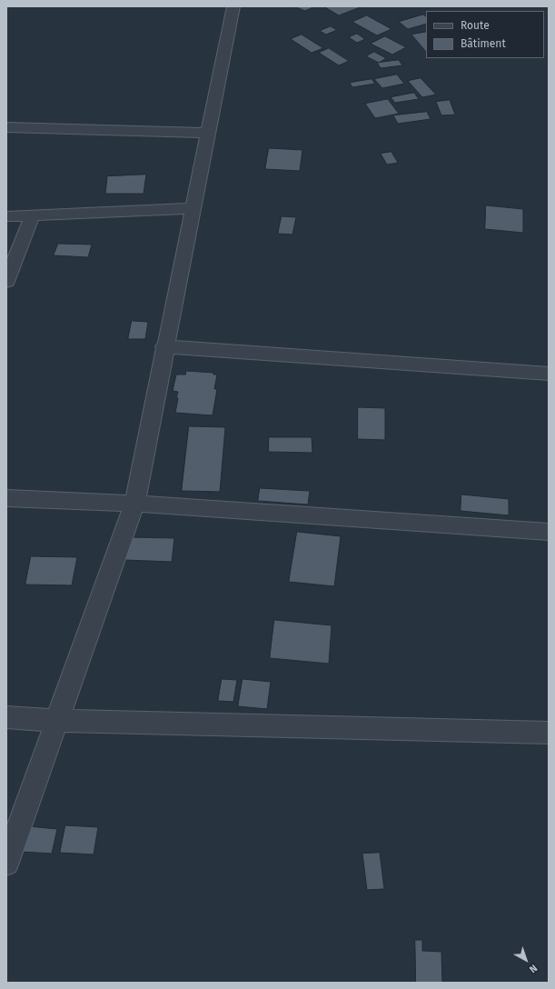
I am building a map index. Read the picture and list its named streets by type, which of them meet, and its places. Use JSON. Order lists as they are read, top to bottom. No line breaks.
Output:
{"legend":["Route","Bâtiment"],"north":"bottom right"}
